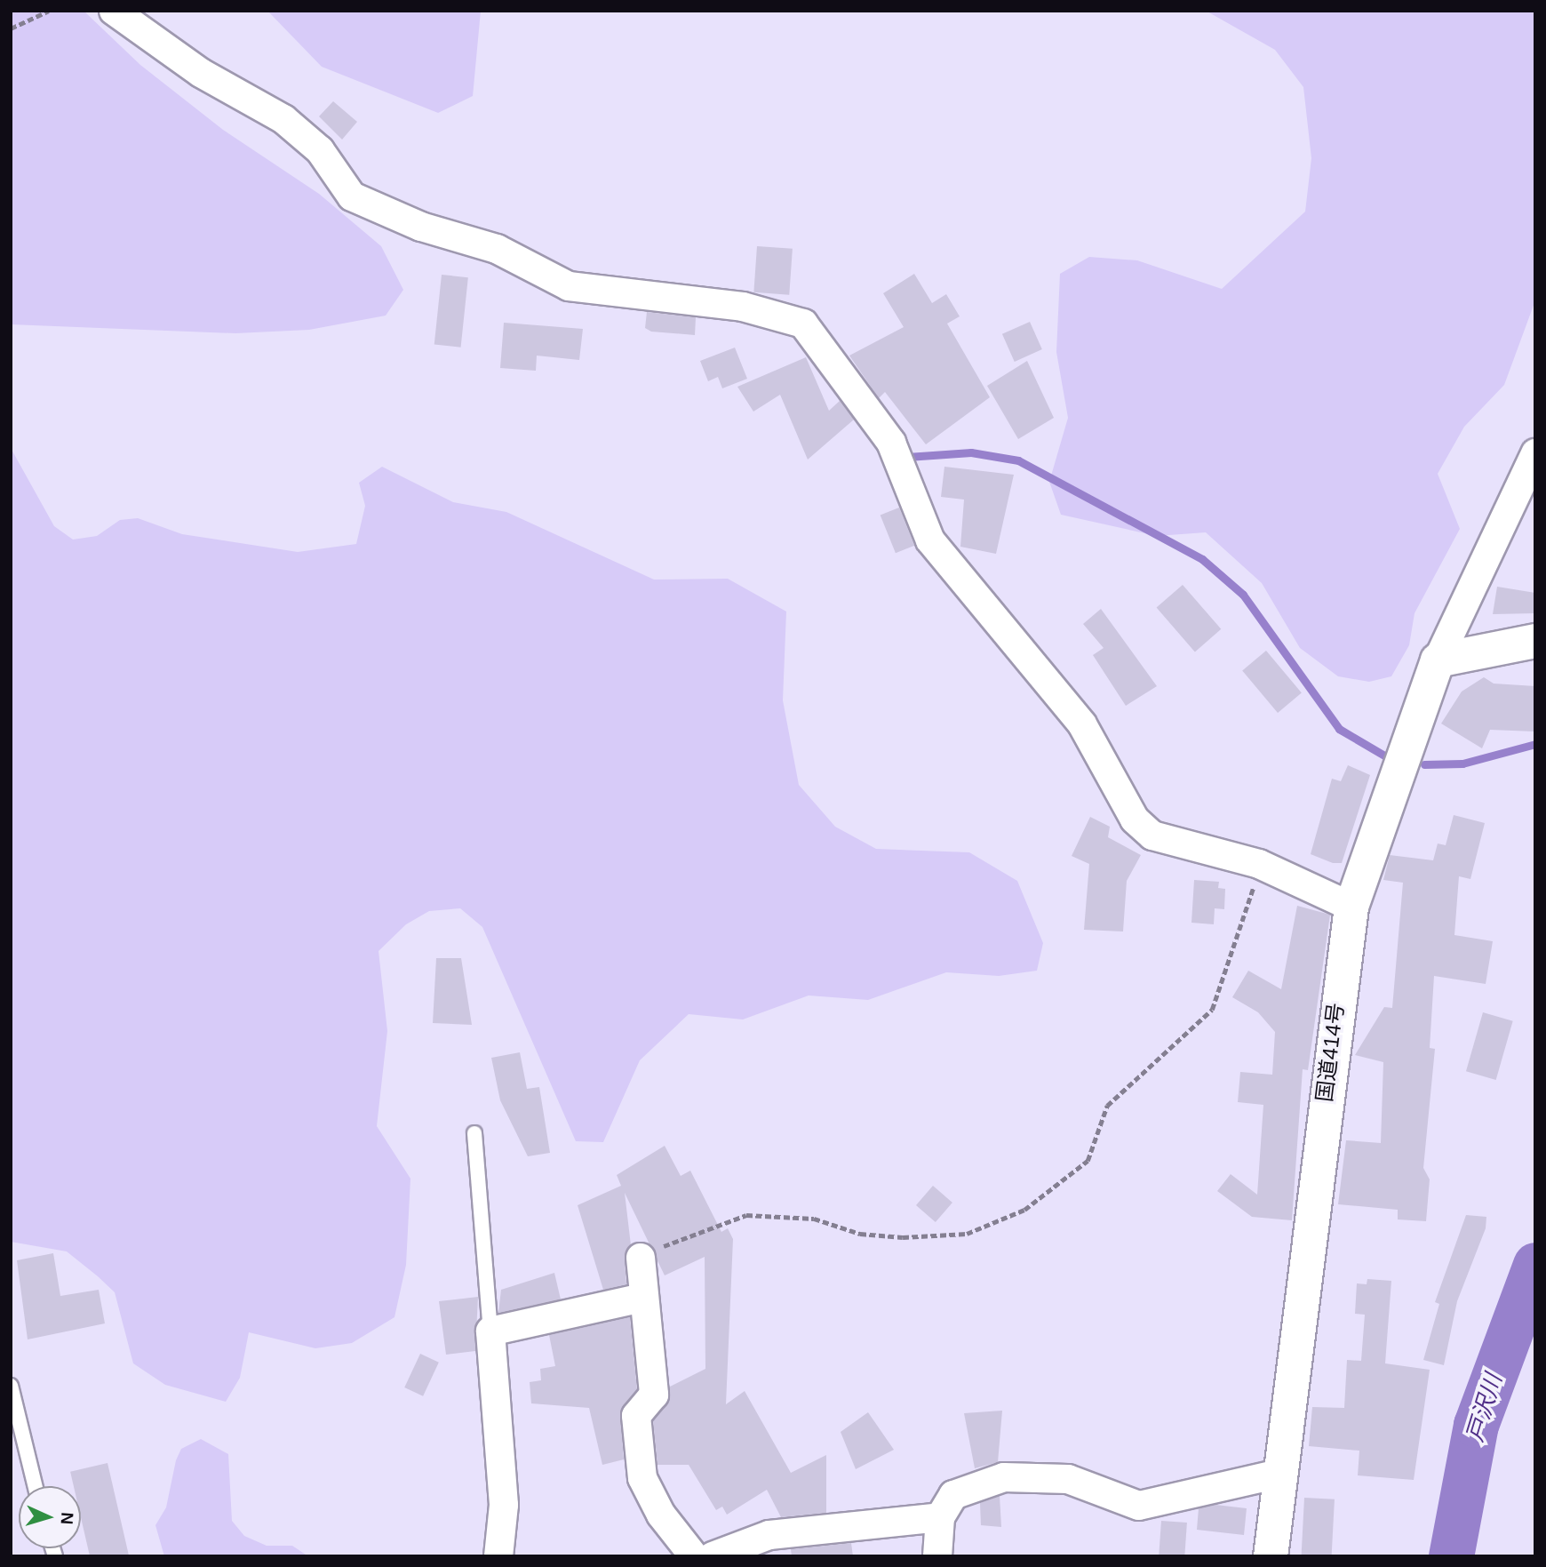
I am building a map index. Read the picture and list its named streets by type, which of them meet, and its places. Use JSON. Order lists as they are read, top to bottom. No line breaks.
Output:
{"streets":{"highway":["国道414号"]},"water":["戸沢川"],"north":"right"}
